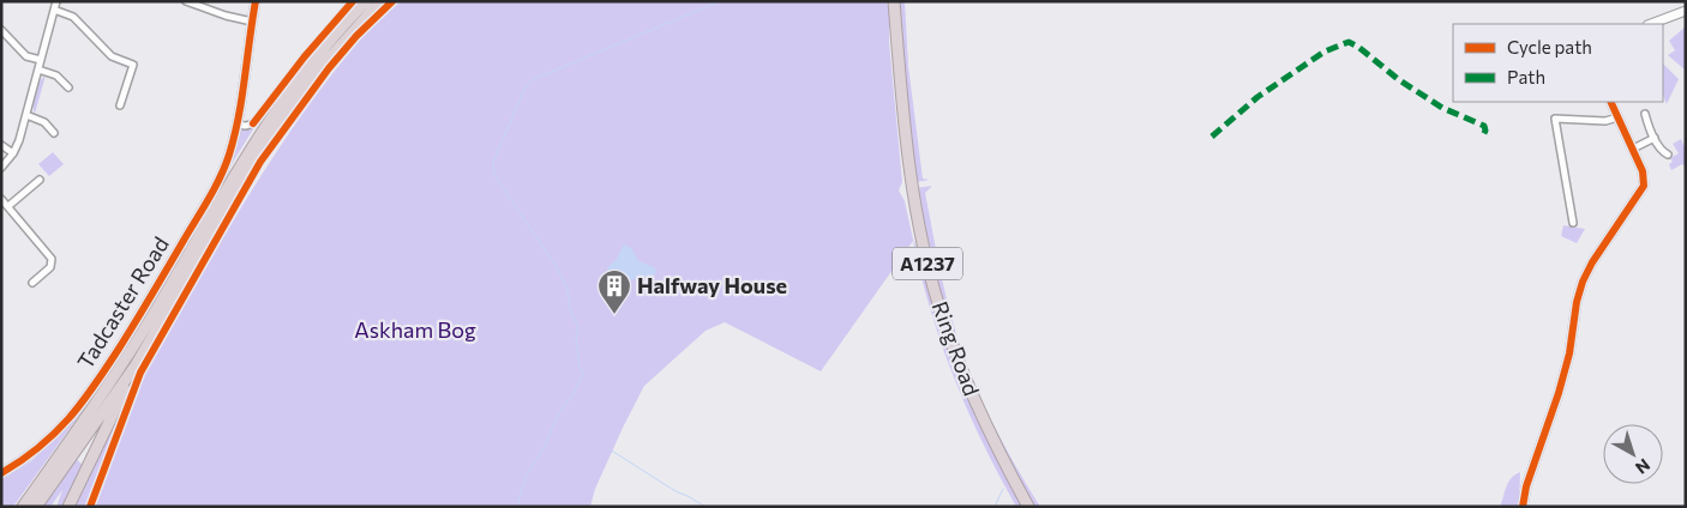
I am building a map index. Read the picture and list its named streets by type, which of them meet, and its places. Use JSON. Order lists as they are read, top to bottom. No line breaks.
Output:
{"streets":{"highway":["A1237","Ring Road"],"street":["Tadcaster Road"]},"parks":["Askham Bog"],"places":{"building":["Halfway House"]},"legend":["Cycle path","Path"],"north":"bottom right"}
